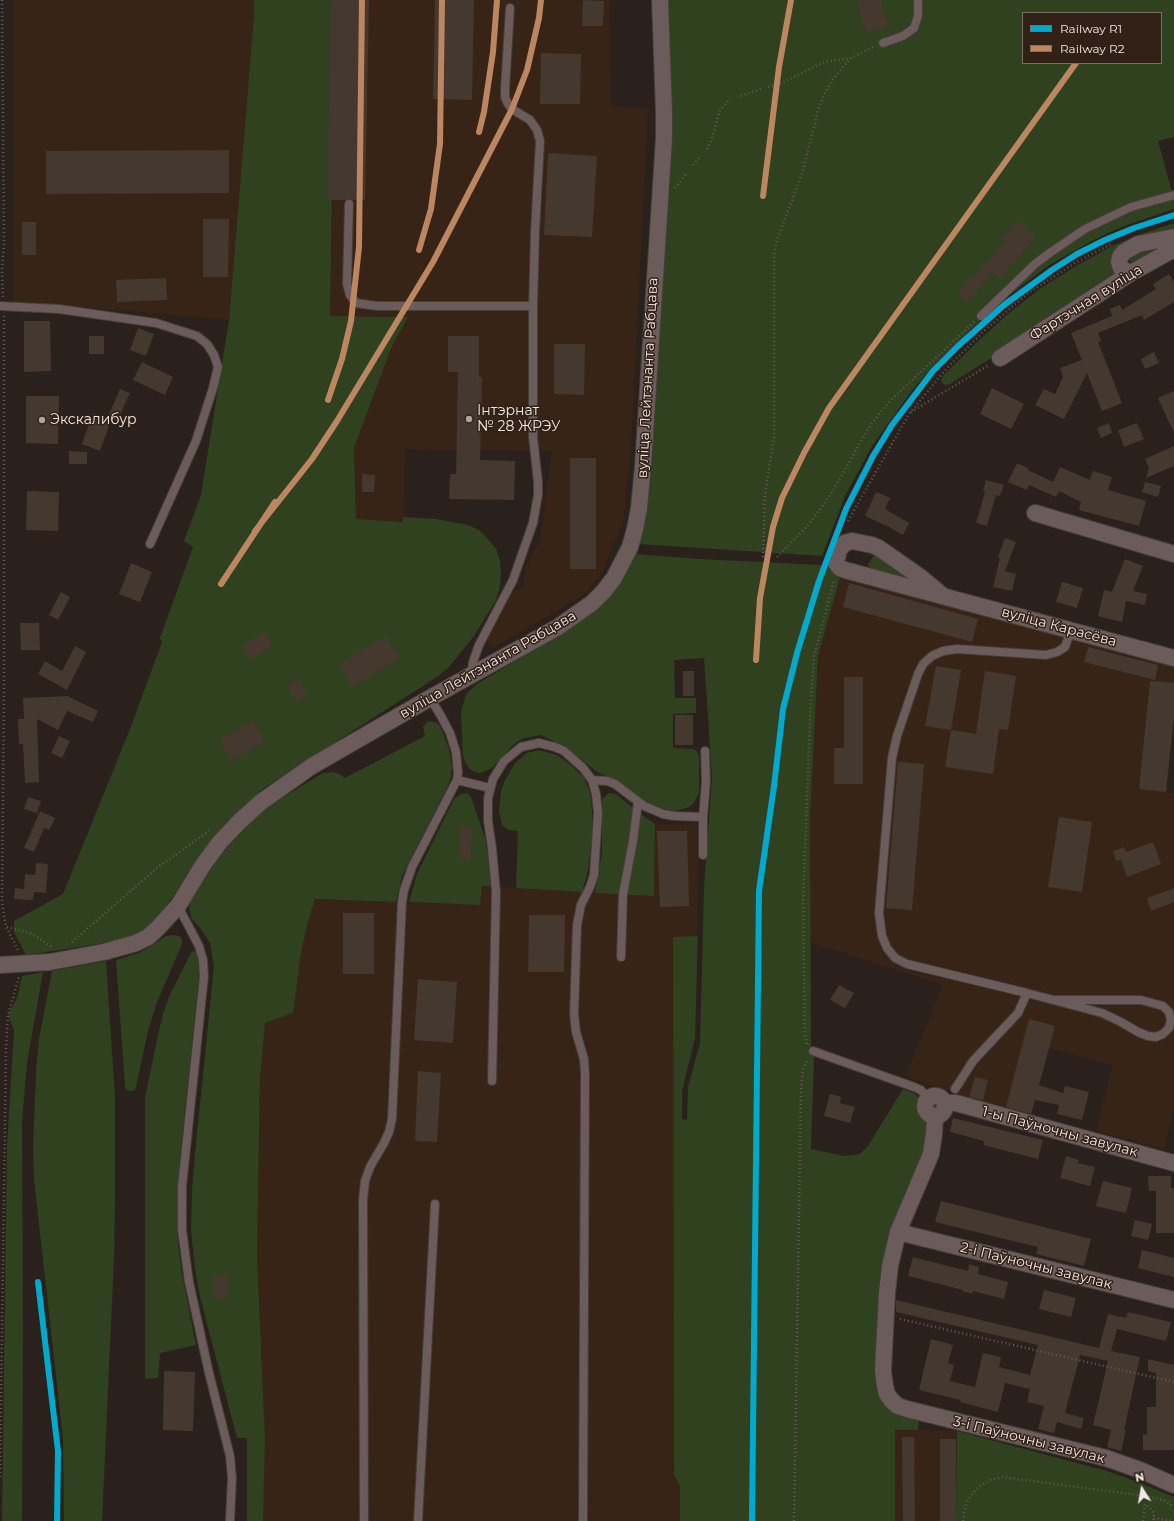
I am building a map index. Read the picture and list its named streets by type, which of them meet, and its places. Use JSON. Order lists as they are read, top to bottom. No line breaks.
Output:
{"streets":{"street":["Фартэчная вуліца","вуліца Лейтэнанта Рабцава","вуліца Карасёва","1-ы Паўночны завулак","2-і Паўночны завулак","3-і Паўночны завулак"]},"places":["Інтэрнат № 28 ЖРЭУ","Экскалибур"],"lines":["rail line R2","rail line R1"],"legend":["Railway R1","Railway R2"],"north":"top"}
